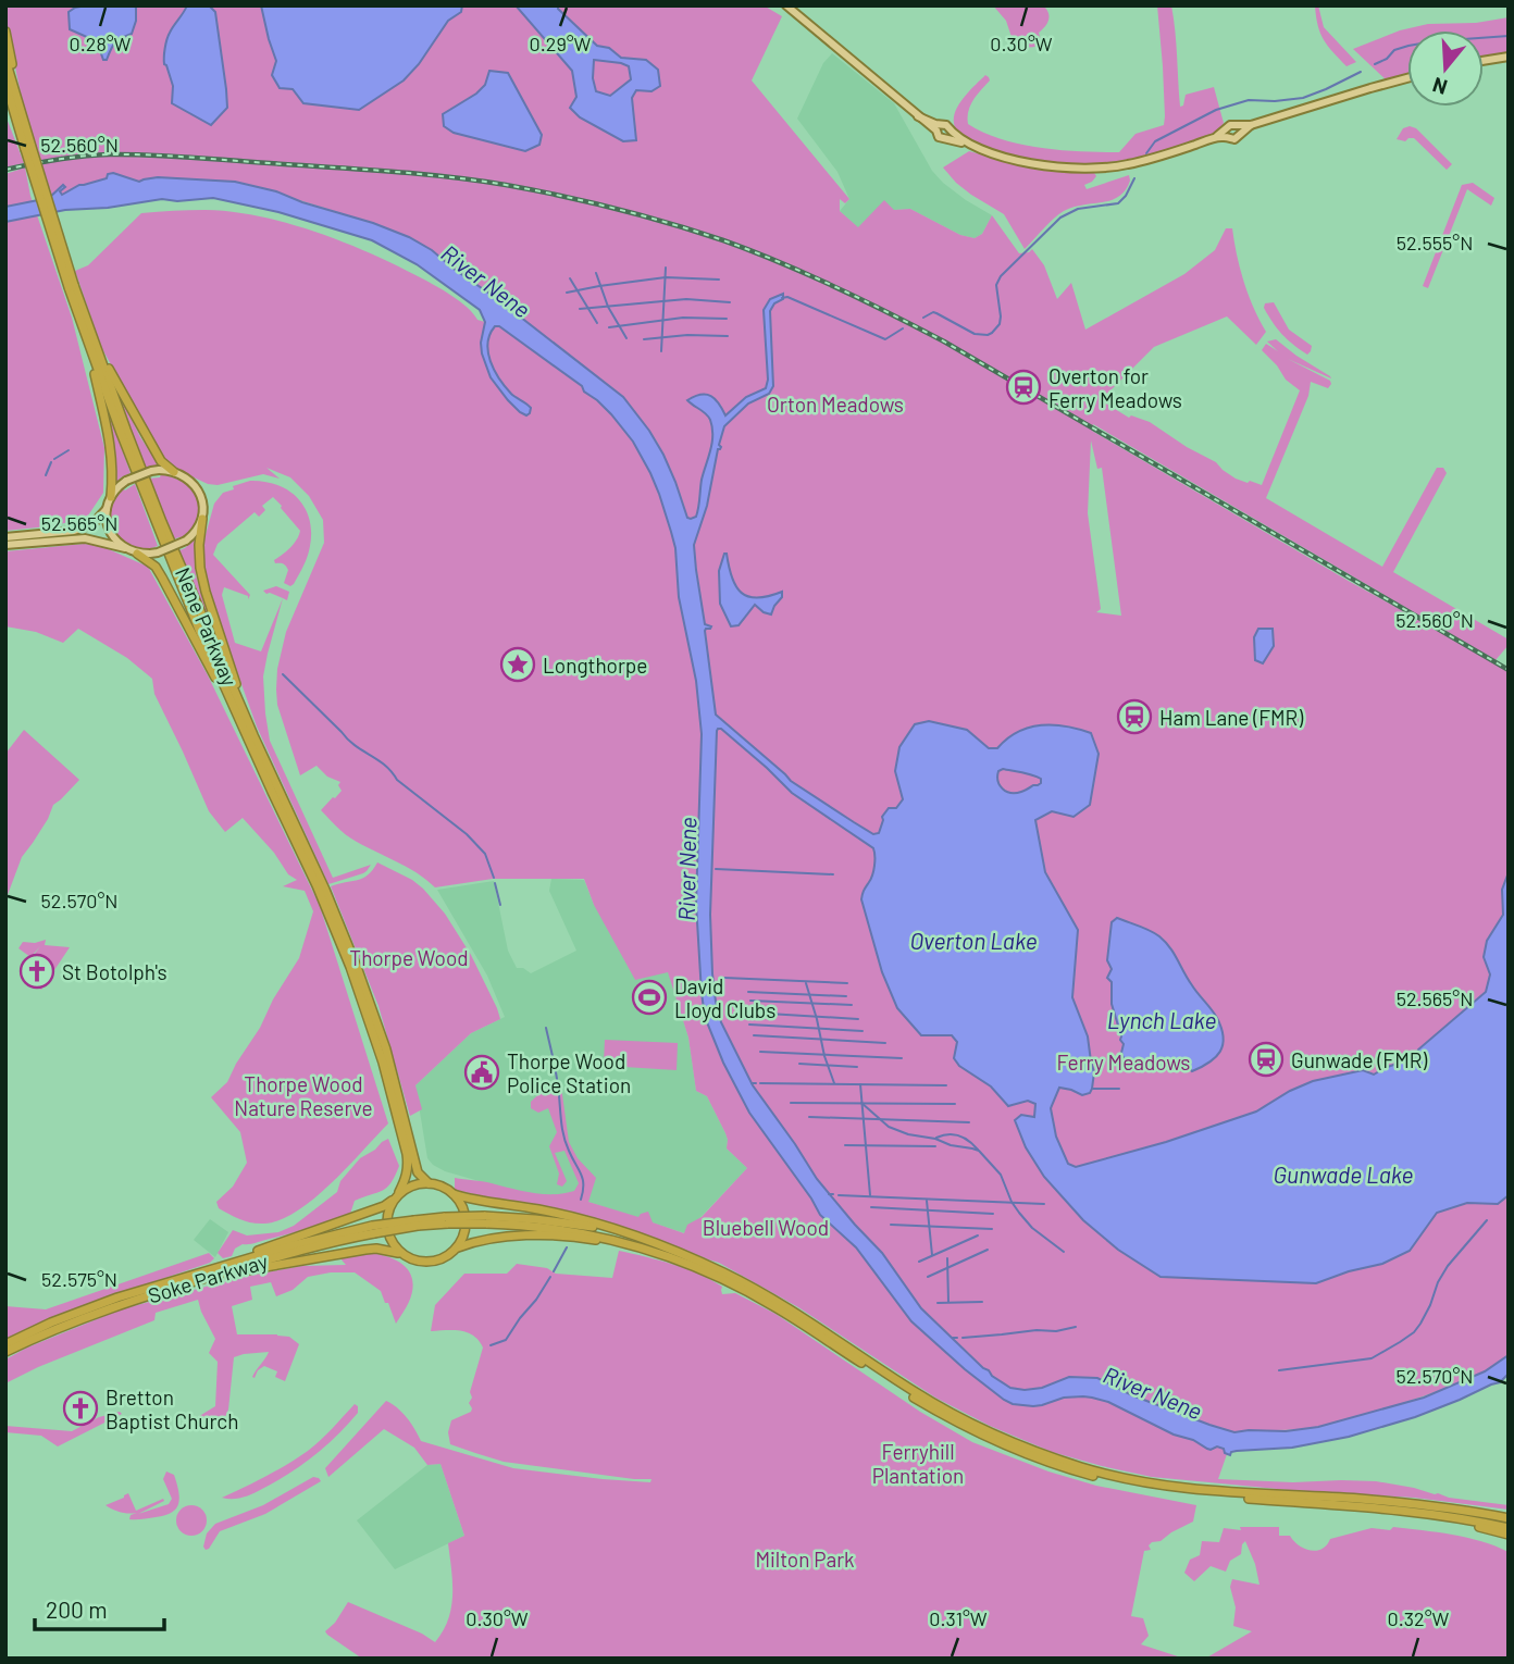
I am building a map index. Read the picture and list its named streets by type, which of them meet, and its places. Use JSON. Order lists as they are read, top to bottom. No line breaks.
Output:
{"streets":{"highway":["Nene Parkway","Soke Parkway"]},"water":["River Nene","Overton Lake","Lynch Lake","Gunwade Lake"],"parks":["Orton Meadows","Thorpe Wood","Ferry Meadows","Thorpe Wood Nature Reserve","Bluebell Wood","Ferryhill Plantation","Milton Park"],"places":{"station":["Overton for Ferry Meadows","Ham Lane (FMR)","Gunwade (FMR)"],"place":["Longthorpe"],"church":["St Botolph's","Bretton Baptist Church"],"sports":["David Lloyd Clubs"],"public building":["Thorpe Wood Police Station"]},"scale_bar":"200 m","north":"bottom","coordinates":["0.28°W","0.29°W","0.30°W","52.560°N","52.555°N","52.565°N","52.570°N","52.575°N","0.31°W","0.32°W"]}
